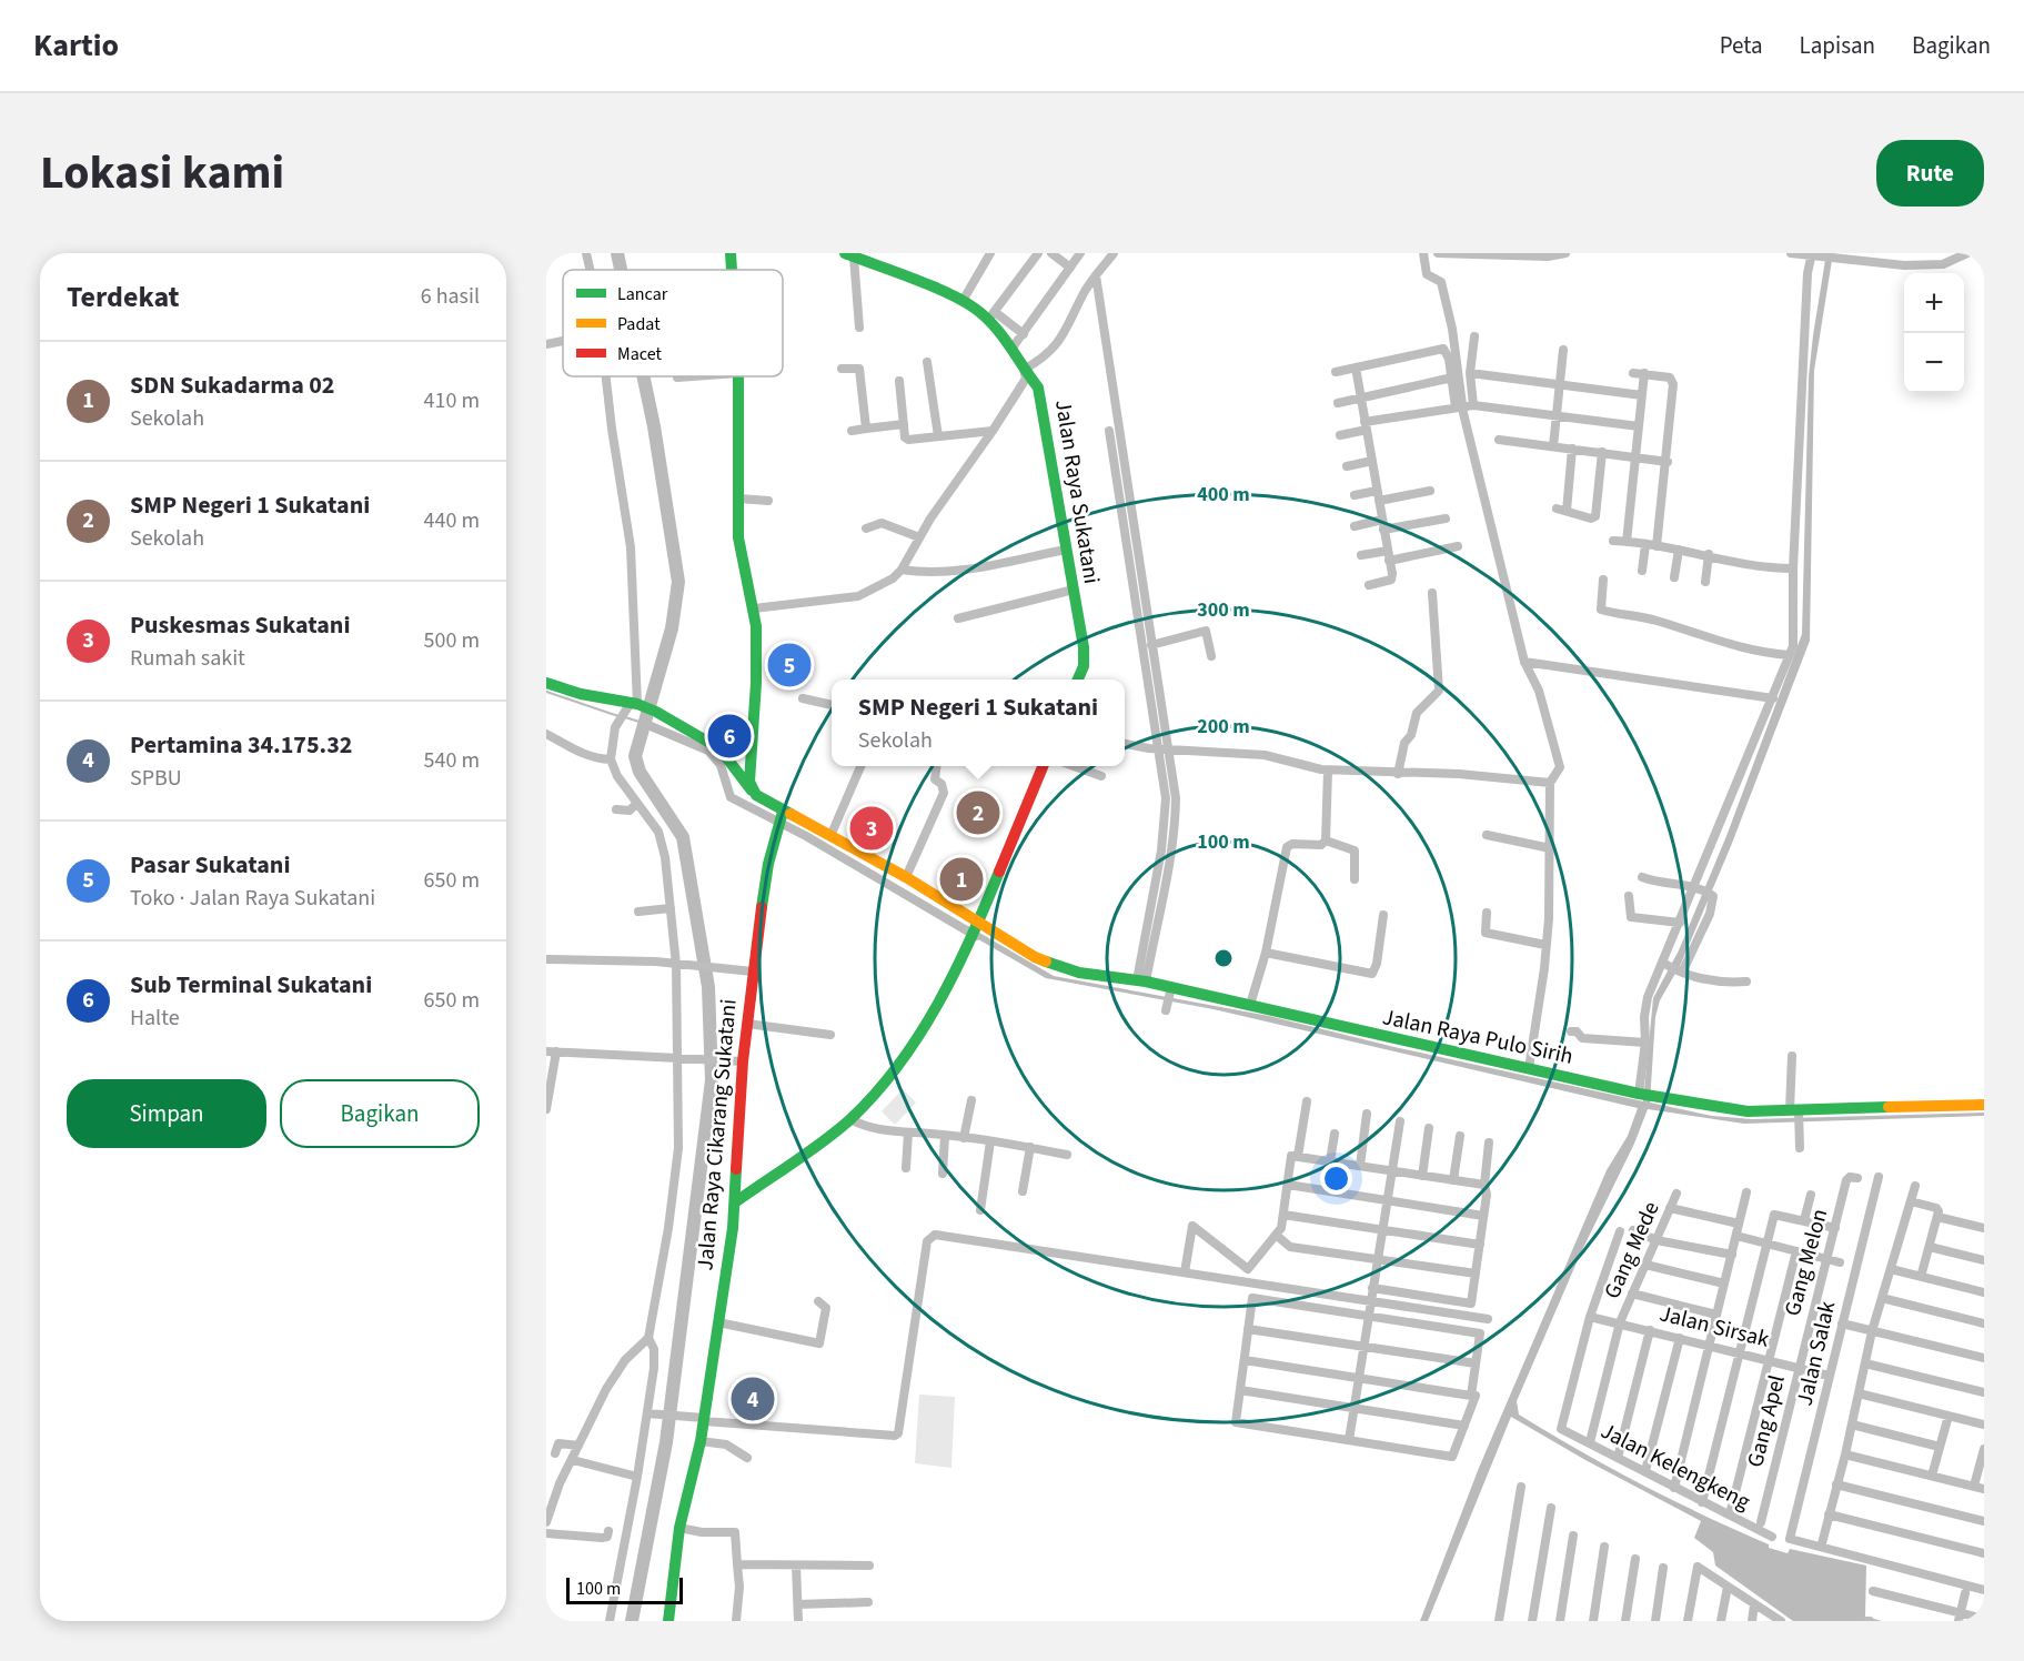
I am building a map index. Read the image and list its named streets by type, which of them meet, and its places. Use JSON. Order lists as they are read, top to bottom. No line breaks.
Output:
{"streets":{"street":["Jalan Raya Sukatani","Jalan Raya Pulo Sirih","Jalan Raya Cikarang Sukatani","Gang Mede","Gang Melon","Jalan Sirsak","Jalan Salak","Gang Apel","Jalan Kelengkeng"]},"crossings":[["Gang Mede","Jalan Sirsak"],["Gang Mede","Jalan Kelengkeng"],["Gang Melon","Jalan Sirsak"],["Gang Melon","Gang Apel"],["Jalan Sirsak","Jalan Salak"],["Jalan Sirsak","Gang Apel"],["Jalan Sirsak","Jalan Kelengkeng"]],"legend":["Lancar","Padat","Macet"],"scale_bar":"100 m","page":{"header":"Kartio","nav":["Peta","Lapisan","Bagikan"],"title":"Lokasi kami","buttons":["Rute",["Simpan","Bagikan"]],"heading":["Terdekat","6 hasil"],"map_buttons":["+","−"],"list":[{"mark":"1","name":"SDN Sukadarma 02","note":"Sekolah","value":"410 m"},{"mark":"2","name":"SMP Negeri 1 Sukatani","note":"Sekolah","value":"440 m"},{"mark":"3","name":"Puskesmas Sukatani","note":"Rumah sakit","value":"500 m"},{"mark":"4","name":"Pertamina 34.175.32","note":"SPBU","value":"540 m"},{"mark":"5","name":"Pasar Sukatani","note":"Toko · Jalan Raya Sukatani","value":"650 m"},{"mark":"6","name":"Sub Terminal Sukatani","note":"Halte","value":"650 m"}],"pins":["5","6","2","3","1","4"],"popup":["SMP Negeri 1 Sukatani","Sekolah"],"scale":"100 m"},"rings":["400 m","300 m","200 m","100 m"]}
